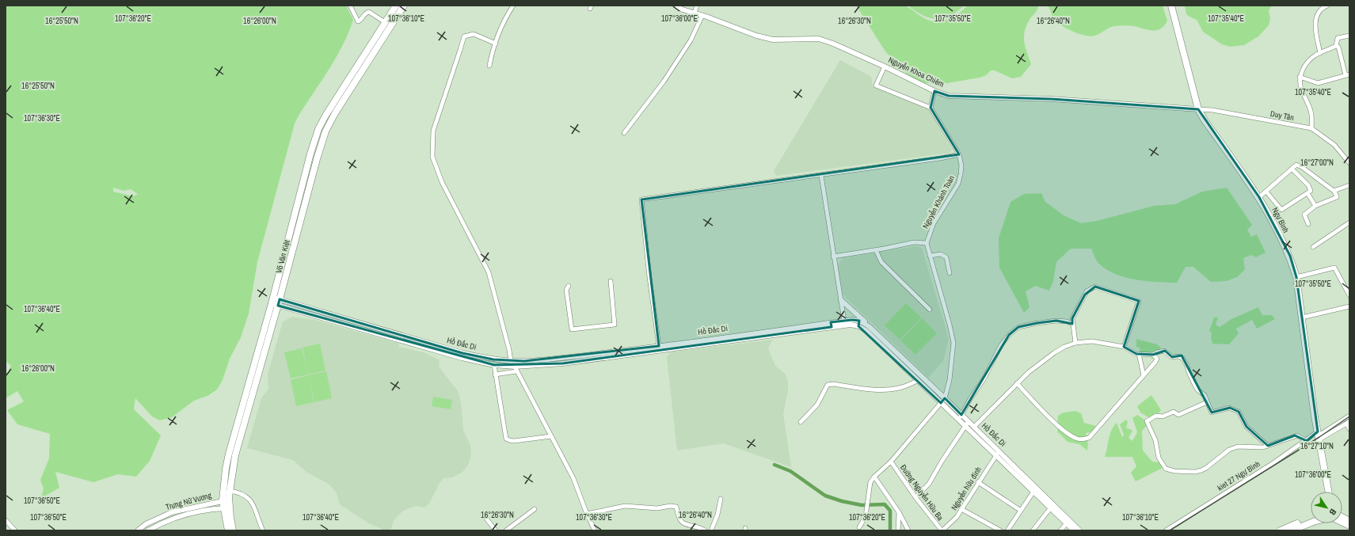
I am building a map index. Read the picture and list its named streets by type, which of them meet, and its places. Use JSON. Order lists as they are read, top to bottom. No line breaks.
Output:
{"streets":{"main road":["Ngự Bình","Võ Văn Kiệt"],"street":["Nguyễn Khoa Chiêm","Duy Tân","Nguyễn Khánh Toàn","Hồ Đắc Di","kiet 27 Ngự Bình","Nguyễn hữu đính","Đường Nguyễn Hữu Ba","Trưng Nữ Vương"]},"crossings":[["Nguyễn Khoa Chiêm","Duy Tân"],["Nguyễn Khoa Chiêm","Ngự Bình"],["Duy Tân","Ngự Bình"],["Ngự Bình","kiet 27 Ngự Bình"],["Võ Văn Kiệt","Hồ Đắc Di"],["Võ Văn Kiệt","Trưng Nữ Vương"],["Hồ Đắc Di","Nguyễn hữu đính"],["Nguyễn hữu đính","Đường Nguyễn Hữu Ba"]],"north":"bottom right","coordinates":["107°36'20\"E","107°36'10\"E","107°36'00\"E","107°35'50\"E","107°35'40\"E","16°25'50\"N","16°26'00\"N","16°26'30\"N","16°26'40\"N","107°36'30\"E","16°27'00\"N","107°36'40\"E","16°27'10\"N","107°36'50\"E"]}
